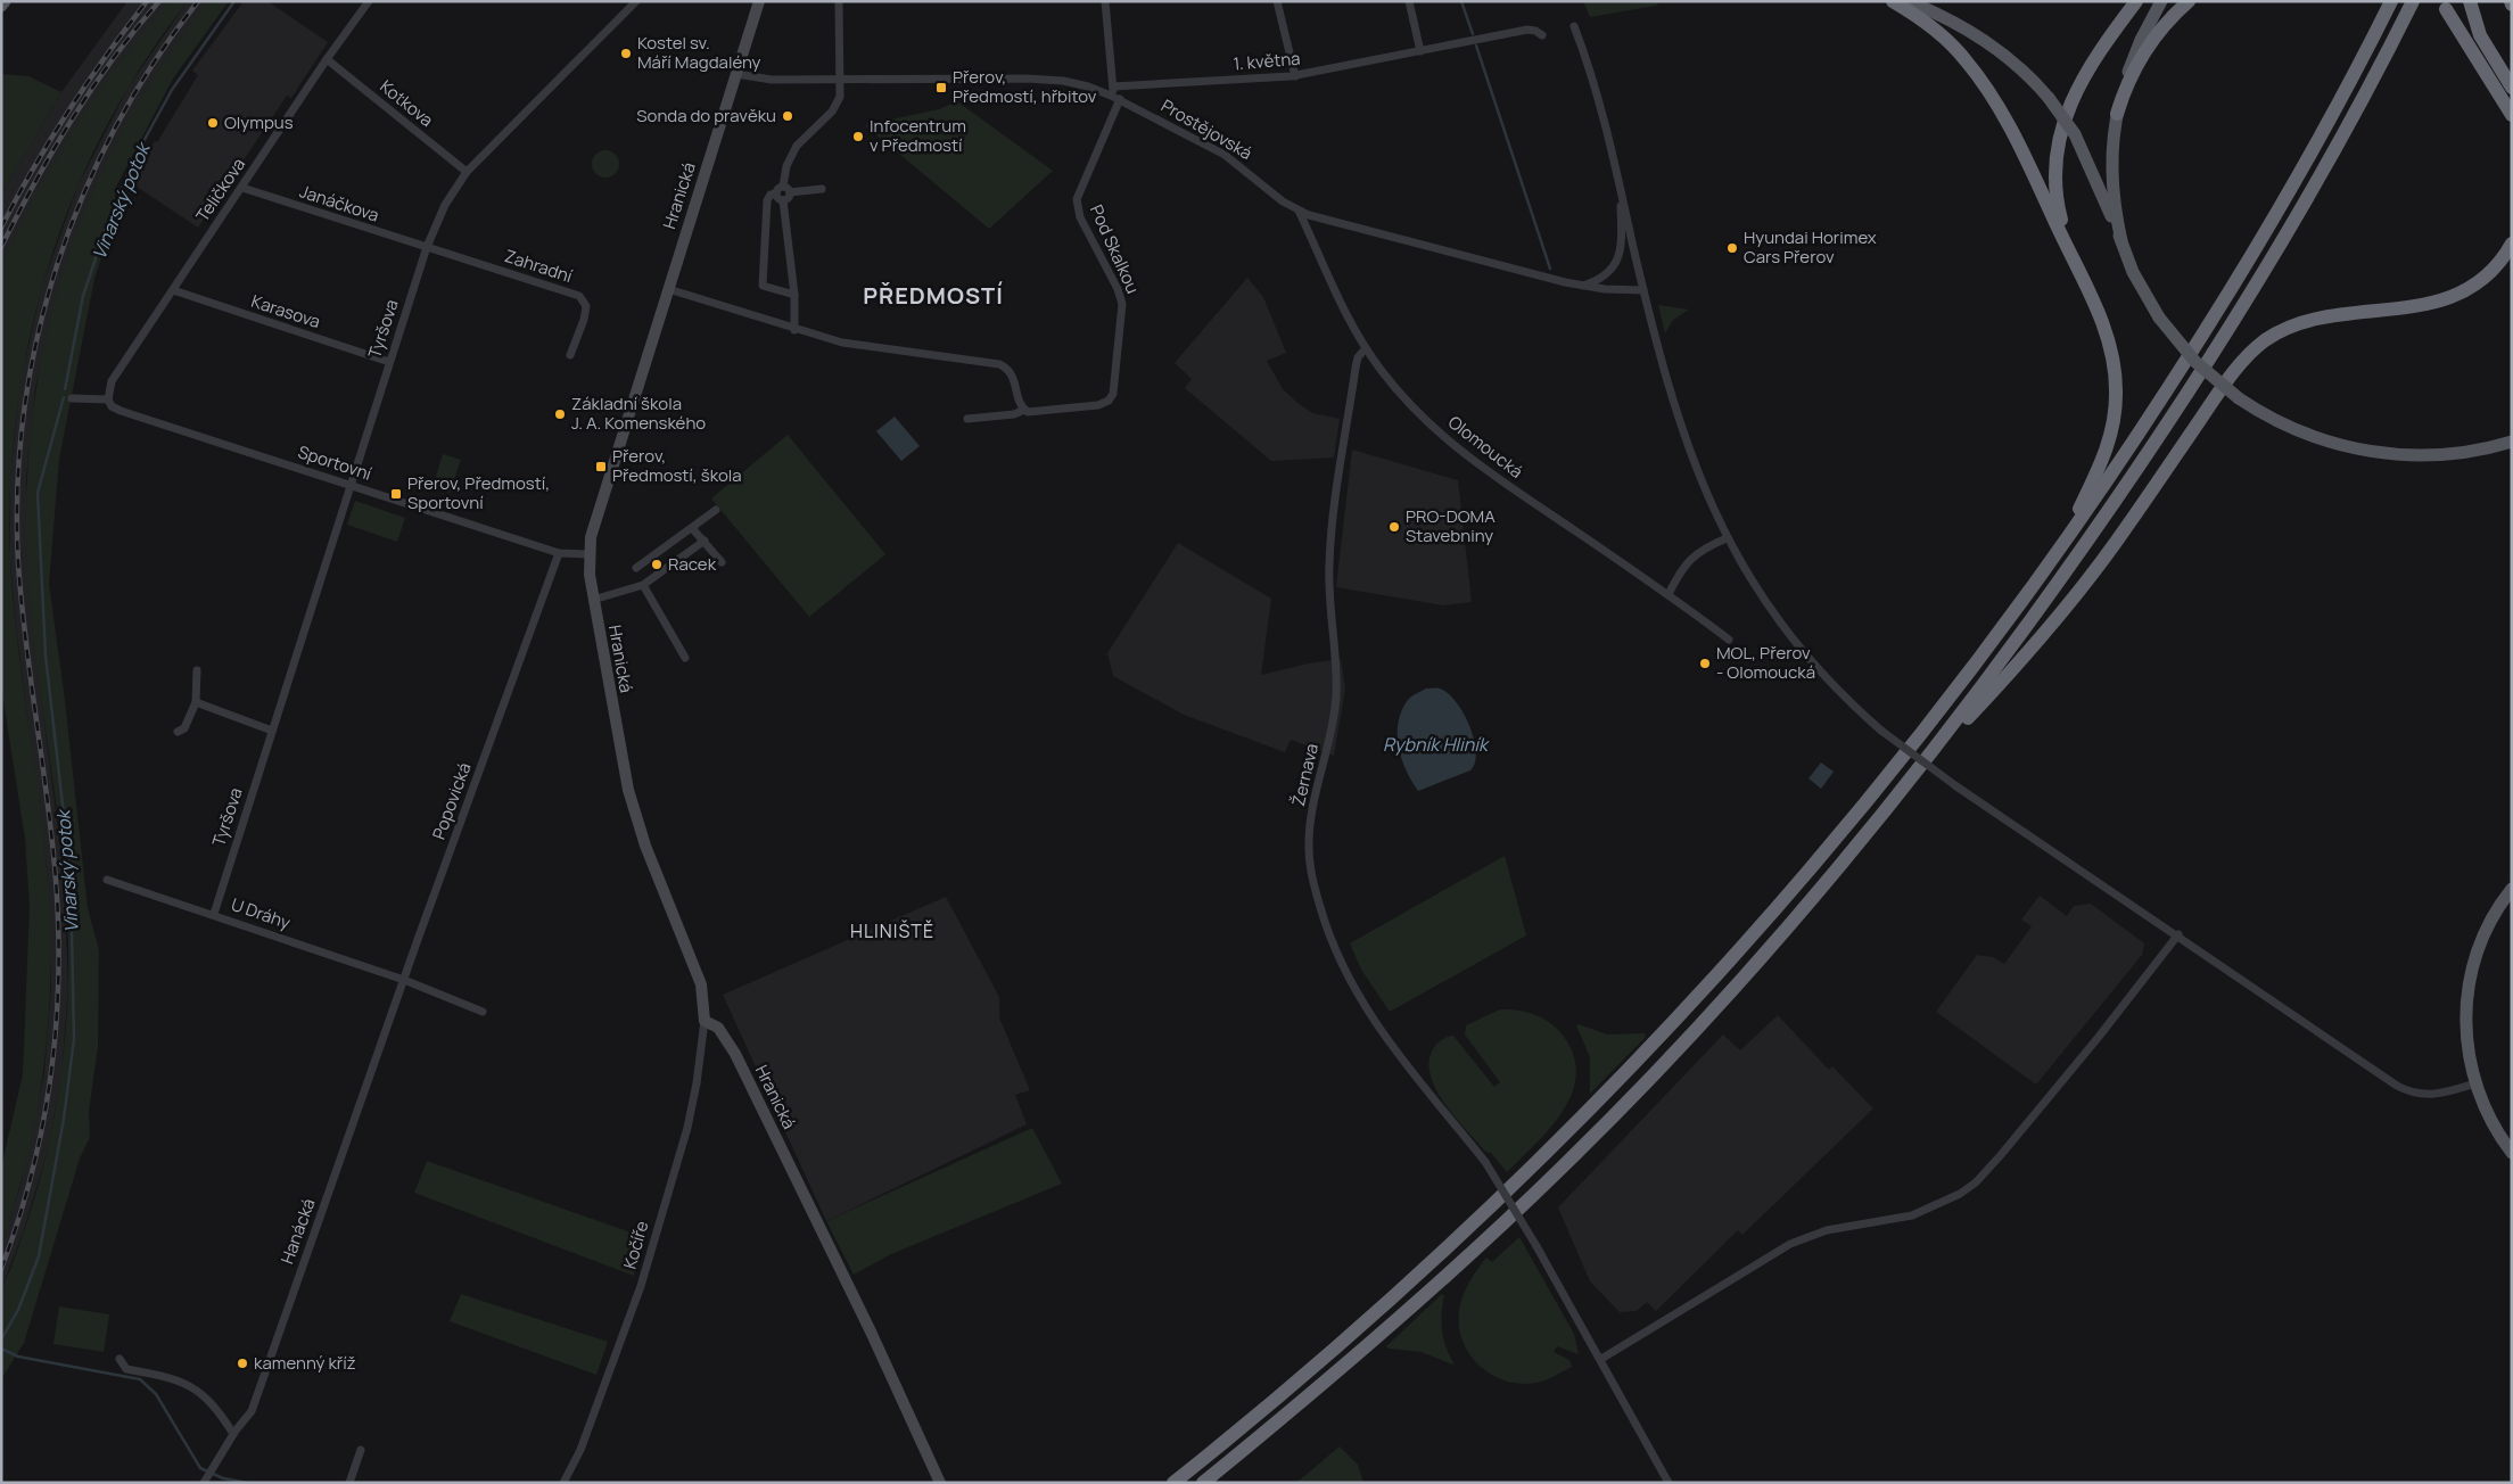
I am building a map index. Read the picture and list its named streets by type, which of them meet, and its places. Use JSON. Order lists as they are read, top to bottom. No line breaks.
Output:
{"streets":{"main road":["Hranická"],"street":["1. května","Kotkova","Prostějovská","Teličkova","Janáčkova","Pod Skalkou","Zahradní","Karasova","Tyršova","Olomoucká","Sportovní","Žernava","Popovická","U Dráhy","Hanácká","Kočíře"]},"crossings":[["Kotkova","Teličkova"],["Kotkova","Tyršova"],["Prostějovská","Hranická"],["Prostějovská","Pod Skalkou"],["Prostějovská","Olomoucká"],["Teličkova","Janáčkova"],["Teličkova","Karasova"],["Teličkova","Sportovní"],["Hranická","Sportovní"],["Hranická","Kočíře"],["Janáčkova","Zahradní"],["Janáčkova","Tyršova"],["Zahradní","Tyršova"],["Karasova","Tyršova"],["Tyršova","Sportovní"],["Tyršova","U Dráhy"],["Olomoucká","Žernava"],["Sportovní","Popovická"],["Popovická","U Dráhy"],["Popovická","Hanácká"],["U Dráhy","Hanácká"]],"districts":["PŘEDMOSTÍ","HLINIŠTĚ"],"water":["Vinarský potok","Rybník Hliník"],"places":{"other":["Kostel sv. Máří Magdalény","Sonda do pravěku","Olympus","Infocentrum v Předmostí","Hyundai Horimex Cars Přerov","Základní škola J. A. Komenského","PRO-DOMA Stavebniny","Racek","MOL, Přerov - Olomoucká","kamenný kříž"],"transit":["Přerov, Předmostí, hřbitov","Přerov, Předmostí, škola","Přerov, Předmostí, Sportovní"]}}
